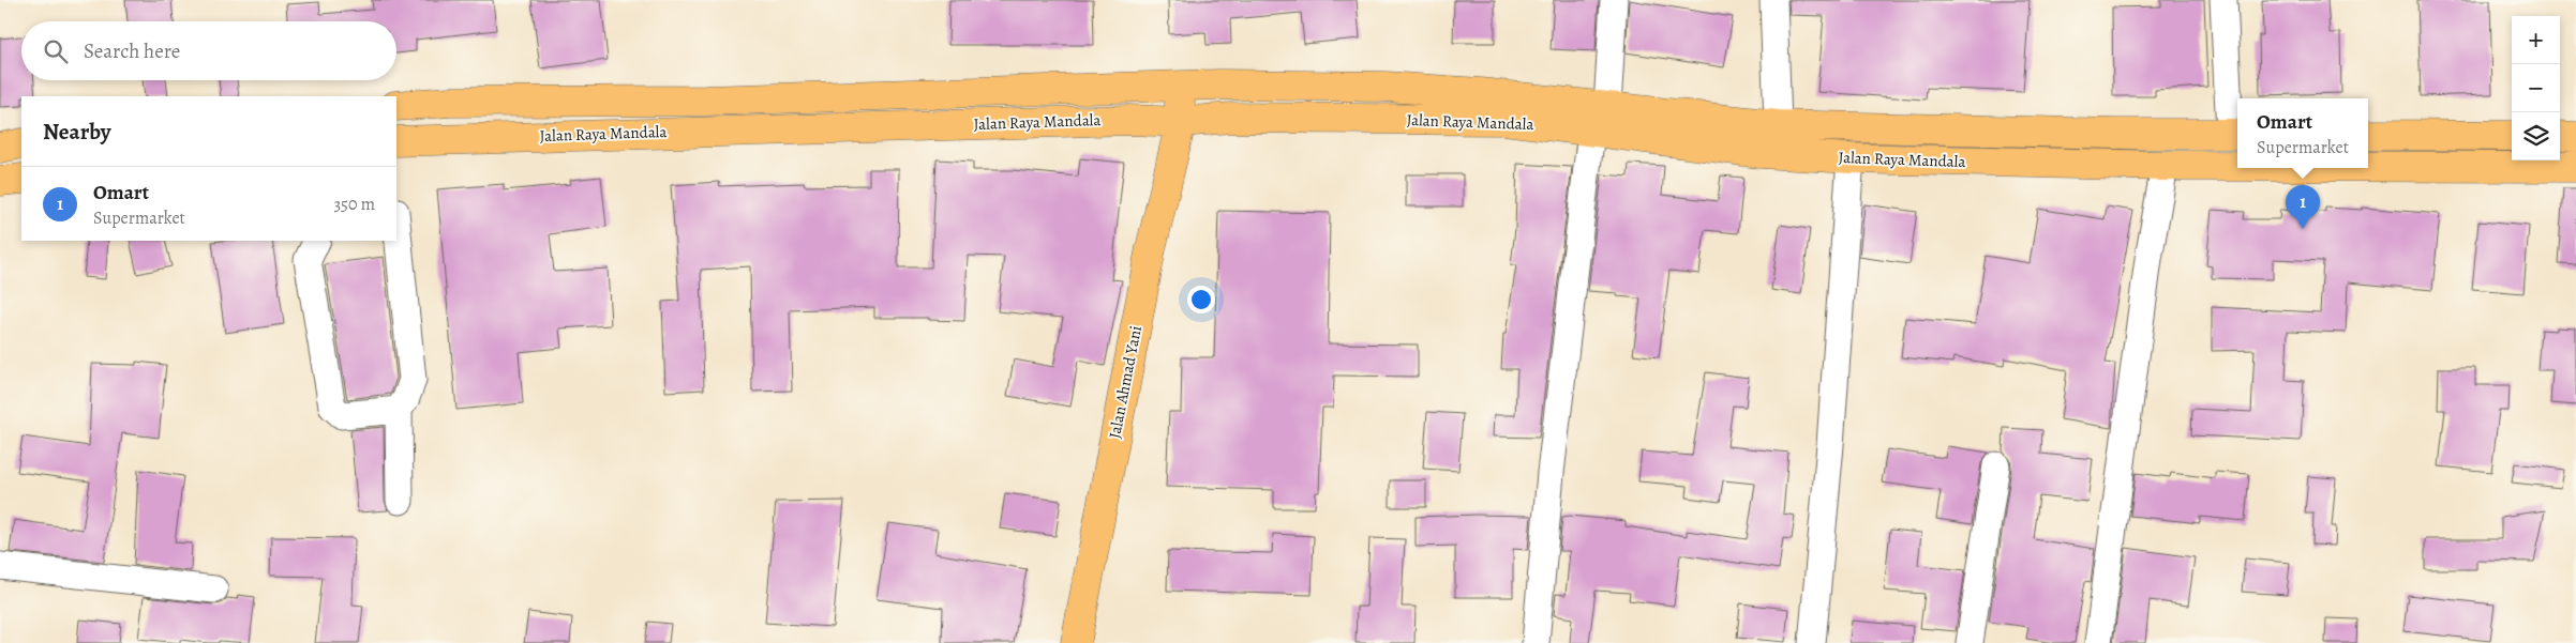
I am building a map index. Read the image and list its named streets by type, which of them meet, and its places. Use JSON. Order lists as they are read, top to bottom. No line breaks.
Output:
{"streets":{"highway":["Jalan Raya Mandala","Jalan Ahmad Yani"]},"crossings":[["Jalan Raya Mandala","Jalan Ahmad Yani"]],"page":{"map_buttons":["+","−"],"search":"Search here","heading":"Nearby","popup":["Omart","Supermarket"],"list":[{"mark":"1","name":"Omart","note":"Supermarket","value":"350 m"}],"pins":"1"}}
